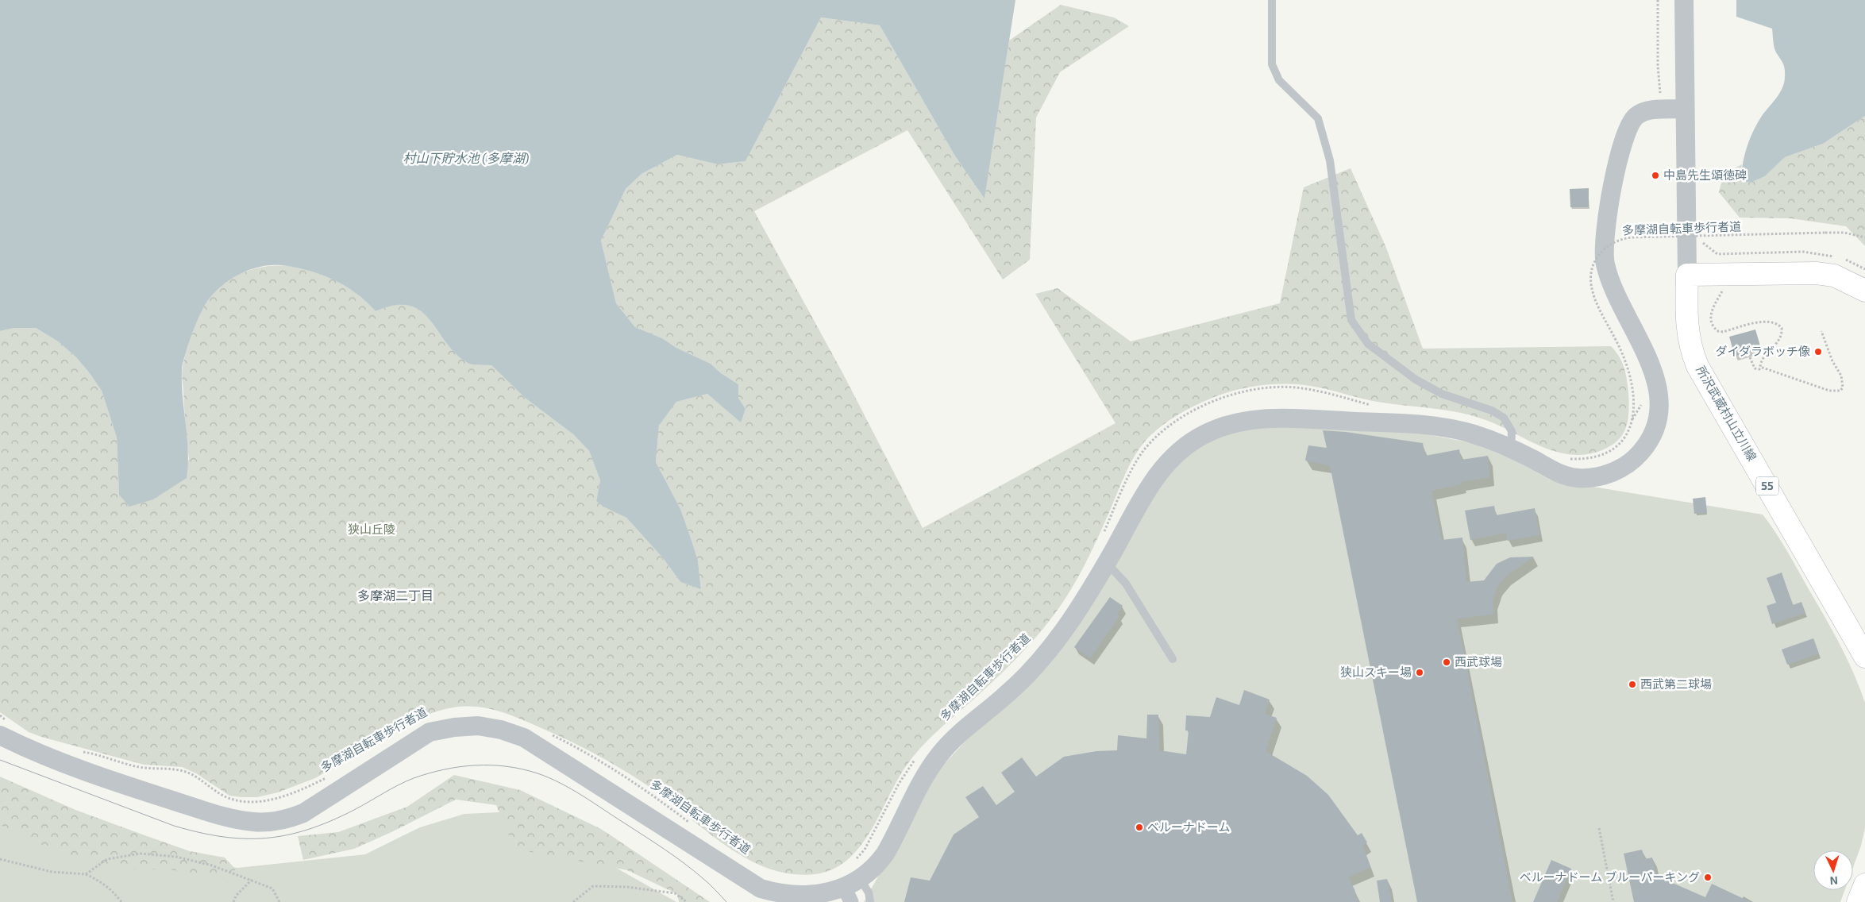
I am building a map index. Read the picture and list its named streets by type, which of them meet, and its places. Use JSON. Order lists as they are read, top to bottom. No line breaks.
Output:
{"streets":{"main road":["所沢武蔵村山立川線","55"],"path":["多摩湖自転車歩行者道"]},"districts":["多摩湖二丁目"],"water":["村山下貯水池 (多摩湖)"],"parks":["狭山丘陵"],"places":["中島先生頌徳碑","ダイダラボッチ像","西武球場","狭山スキー場","西武第二球場","ベルーナドーム","ベルーナドーム ブルーパーキング"],"north":"bottom"}
